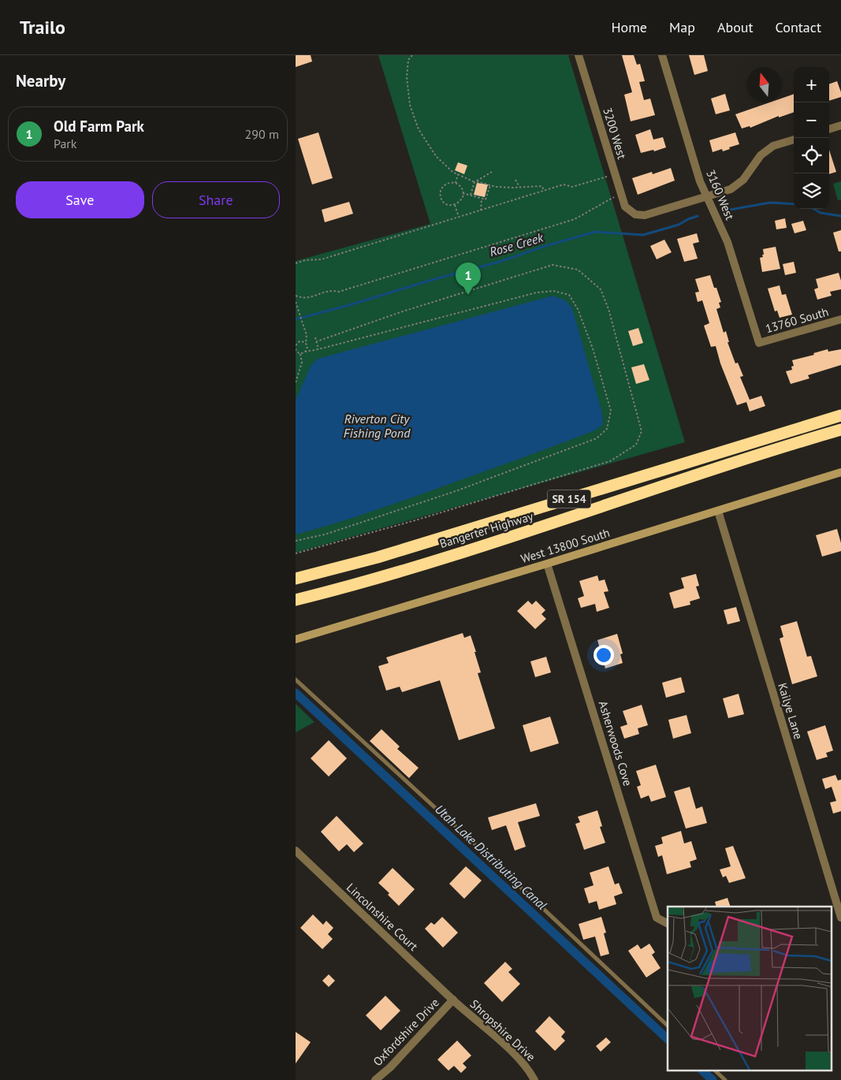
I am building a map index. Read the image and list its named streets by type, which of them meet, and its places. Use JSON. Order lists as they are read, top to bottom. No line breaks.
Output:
{"streets":{"highway":["SR 154","Bangerter Highway"],"street":["3200 West","3160 West","13760 South","West 13800 South","Kailye Lane","Asherwoods Cove","Lincolnshire Court","Shropshire Drive","Oxfordshire Drive"]},"crossings":[["3200 West","3160 West"],["3160 West","13760 South"],["West 13800 South","Kailye Lane"],["West 13800 South","Asherwoods Cove"],["Lincolnshire Court","Shropshire Drive"],["Lincolnshire Court","Oxfordshire Drive"],["Shropshire Drive","Oxfordshire Drive"]],"water":["Rose Creek","Riverton City Fishing Pond","Utah Lake Distributing Canal"],"north":"top","page":{"header":"Trailo","nav":["Home","Map","About","Contact"],"heading":"Nearby","map_buttons":["+","−"],"list":[{"mark":"1","name":"Old Farm Park","note":"Park","value":"290 m"}],"buttons":["Save","Share"],"pins":"1"}}
